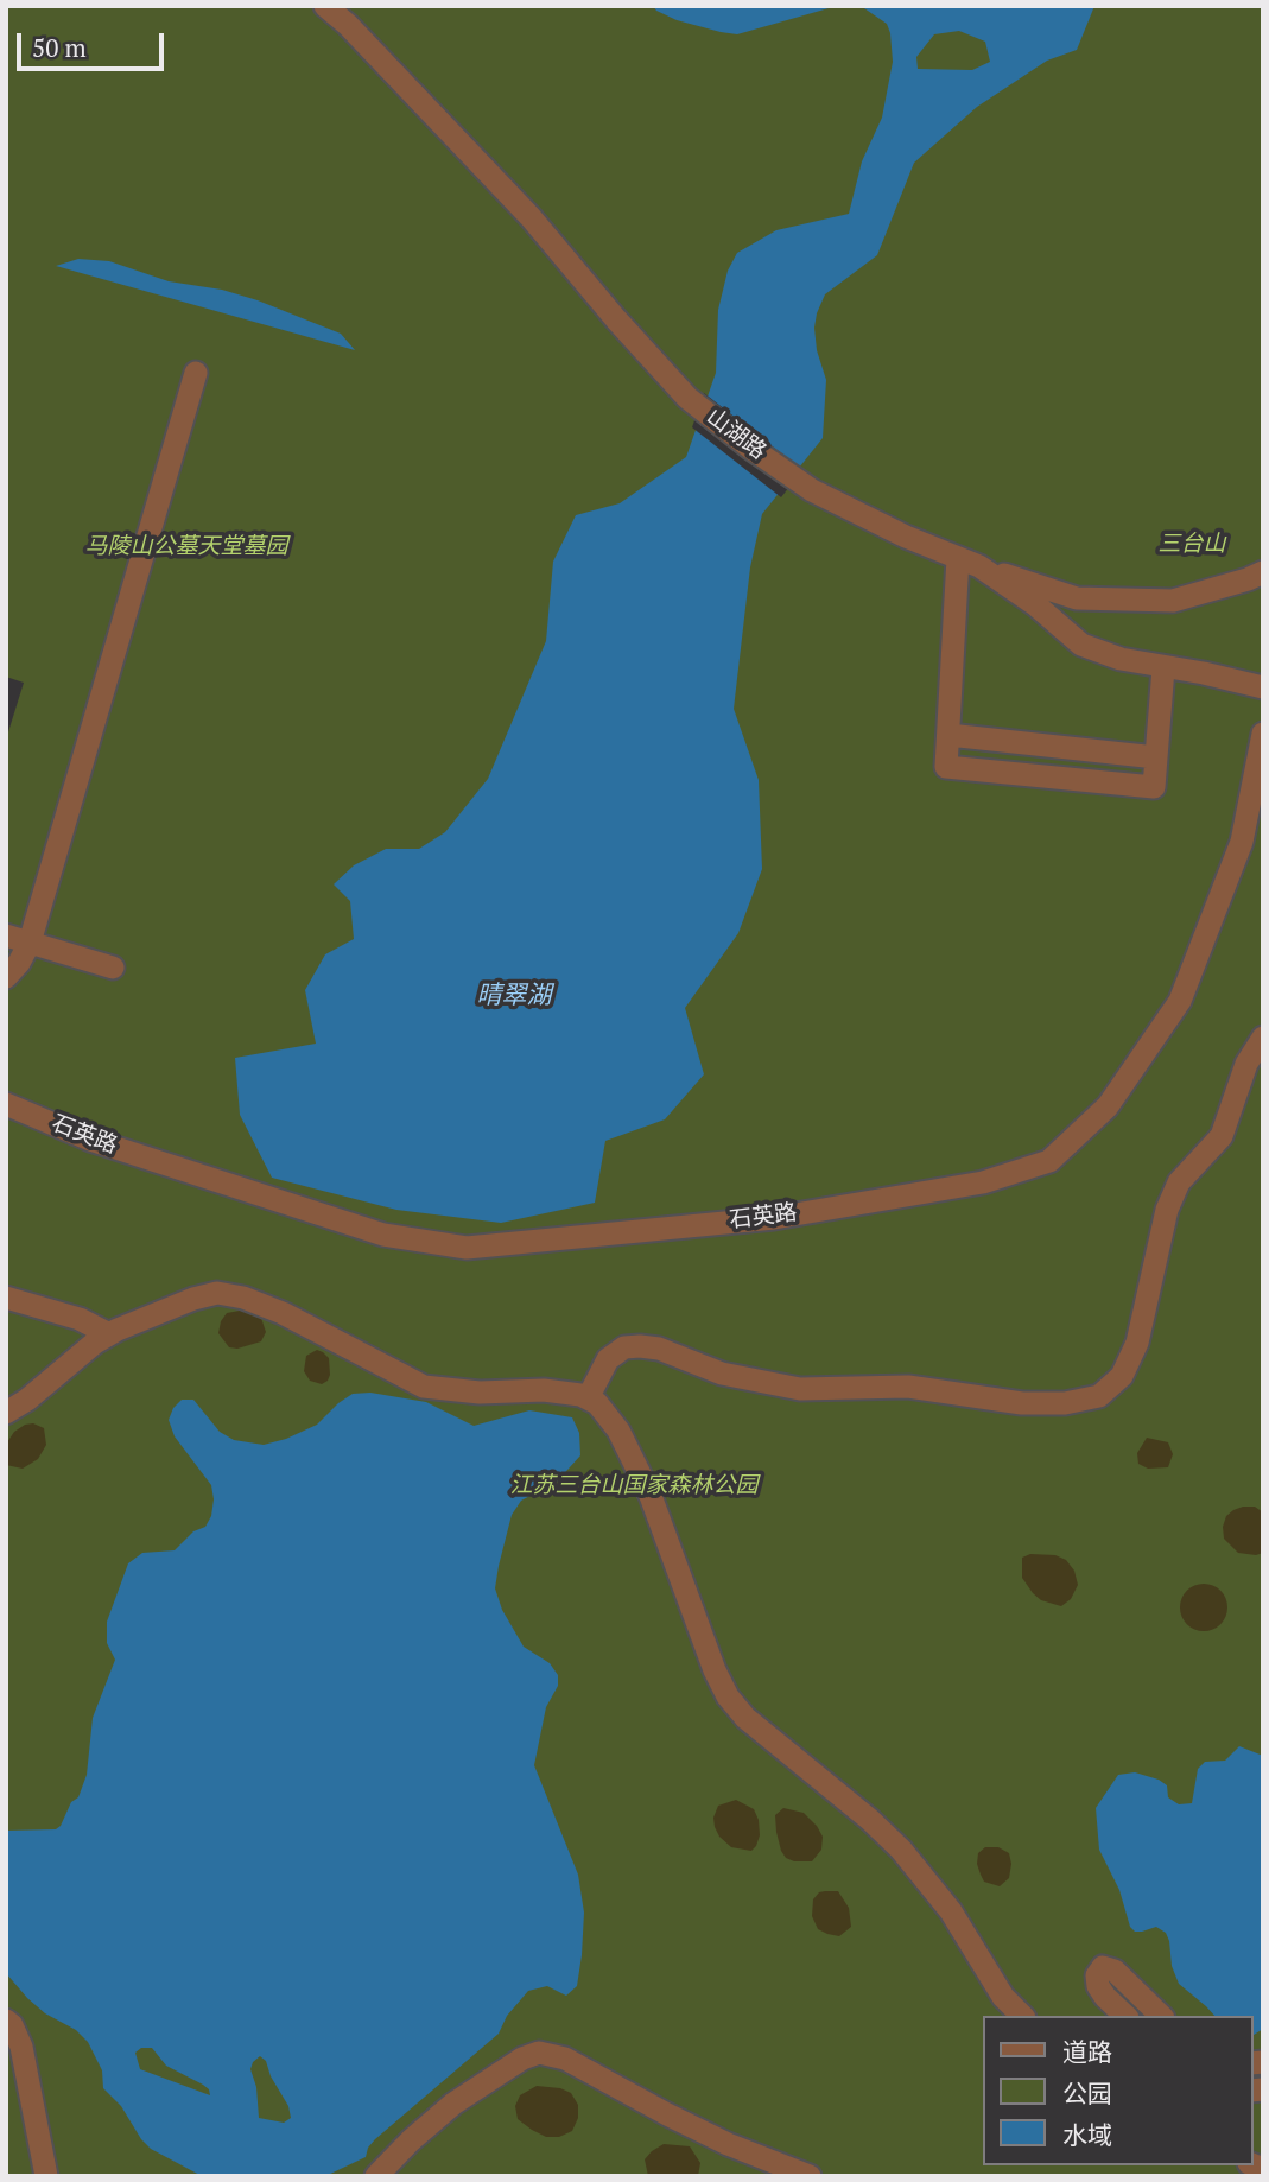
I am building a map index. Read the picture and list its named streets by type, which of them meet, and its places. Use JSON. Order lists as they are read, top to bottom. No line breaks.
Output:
{"streets":{"street":["山湖路","石英路"]},"water":["晴翠湖"],"parks":["三台山","马陵山公墓天堂墓园","江苏三台山国家森林公园"],"legend":["道路","公园","水域"],"scale_bar":"50 m"}
